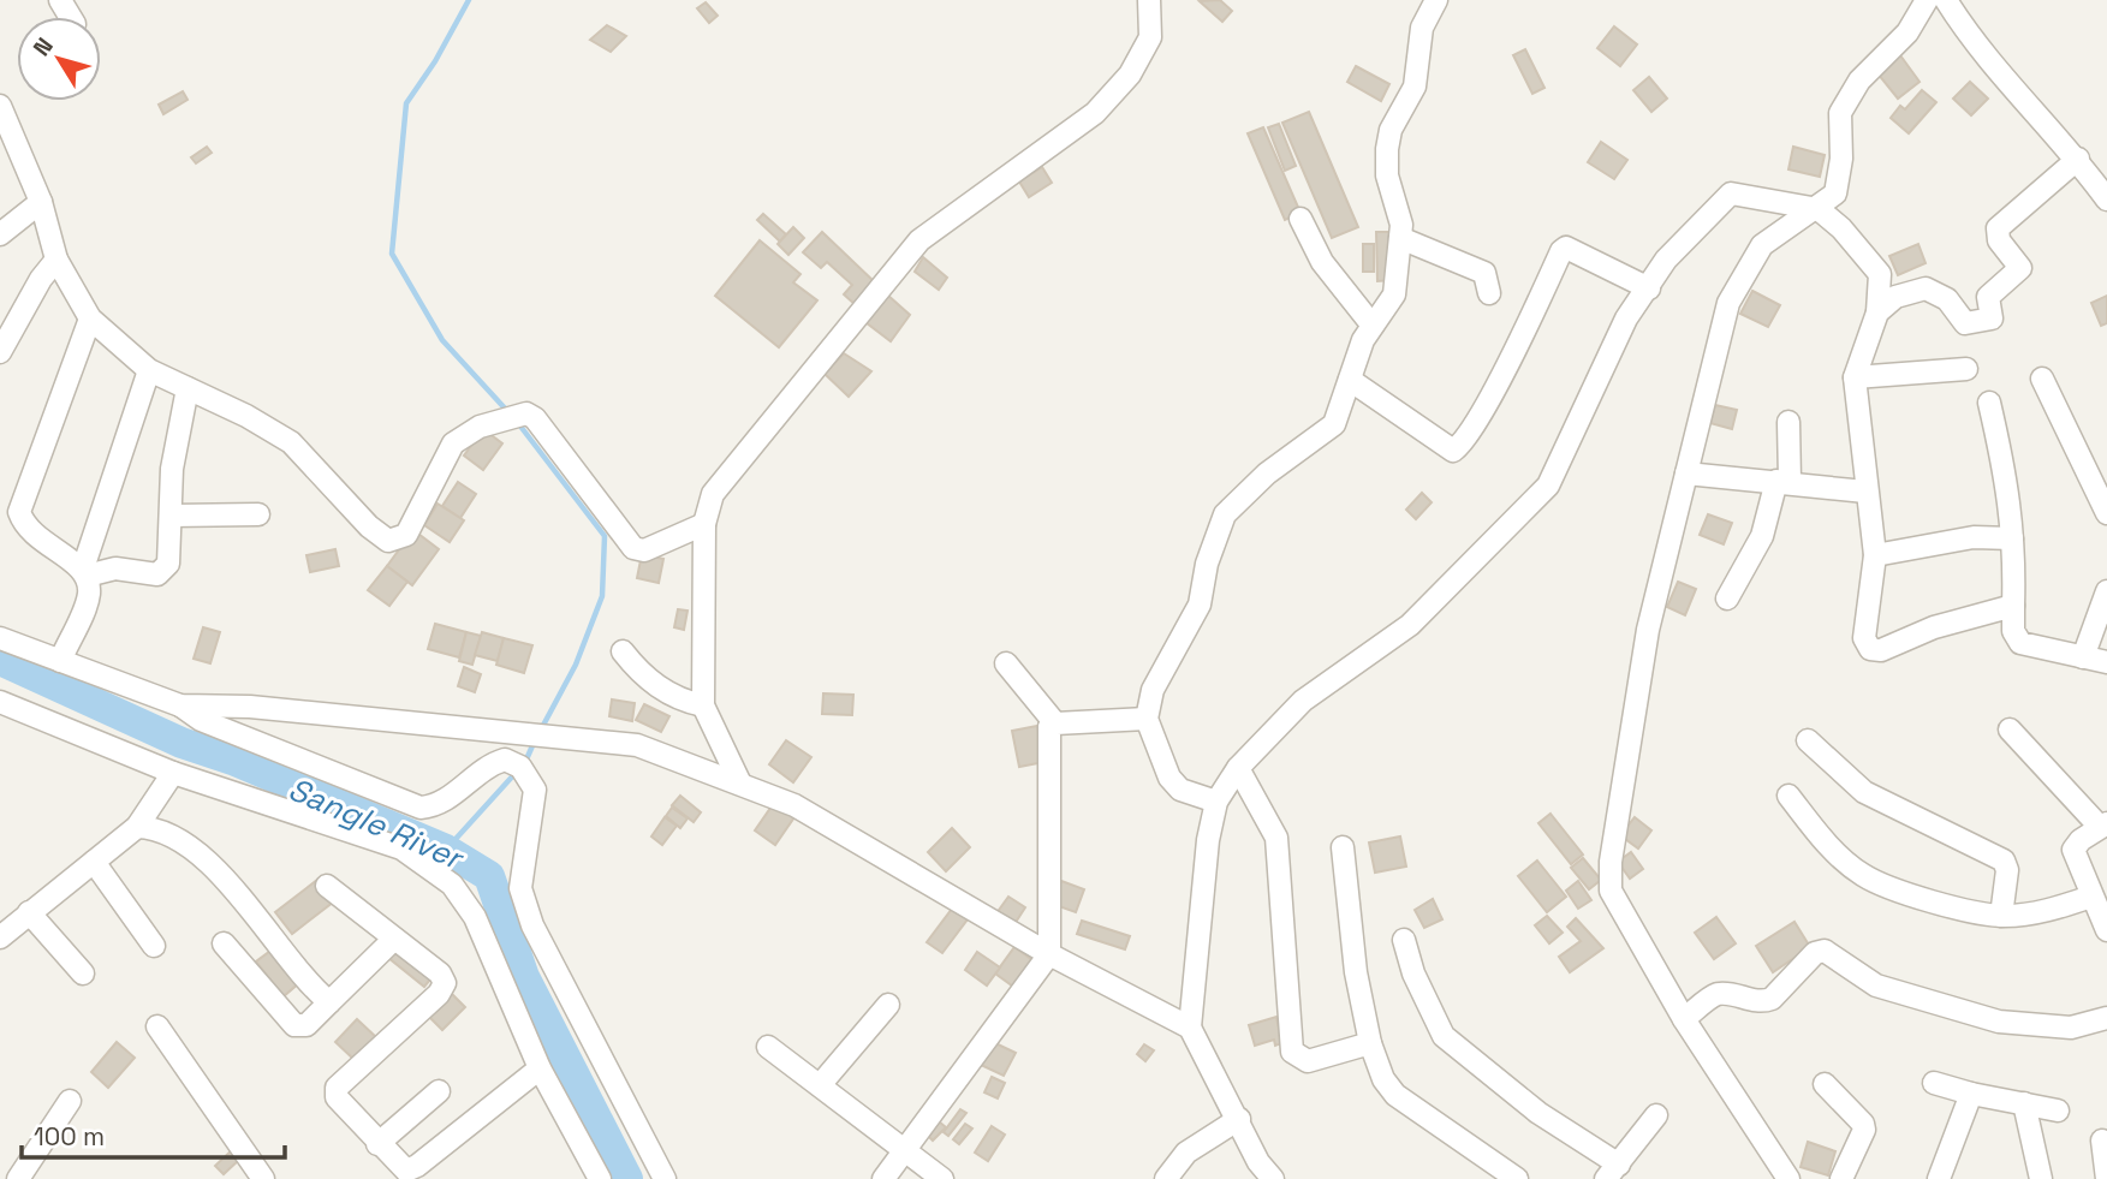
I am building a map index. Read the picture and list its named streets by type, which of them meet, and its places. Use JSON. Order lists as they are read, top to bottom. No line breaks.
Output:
{"water":["Sangle River"],"scale_bar":"100 m","north":"top left"}
